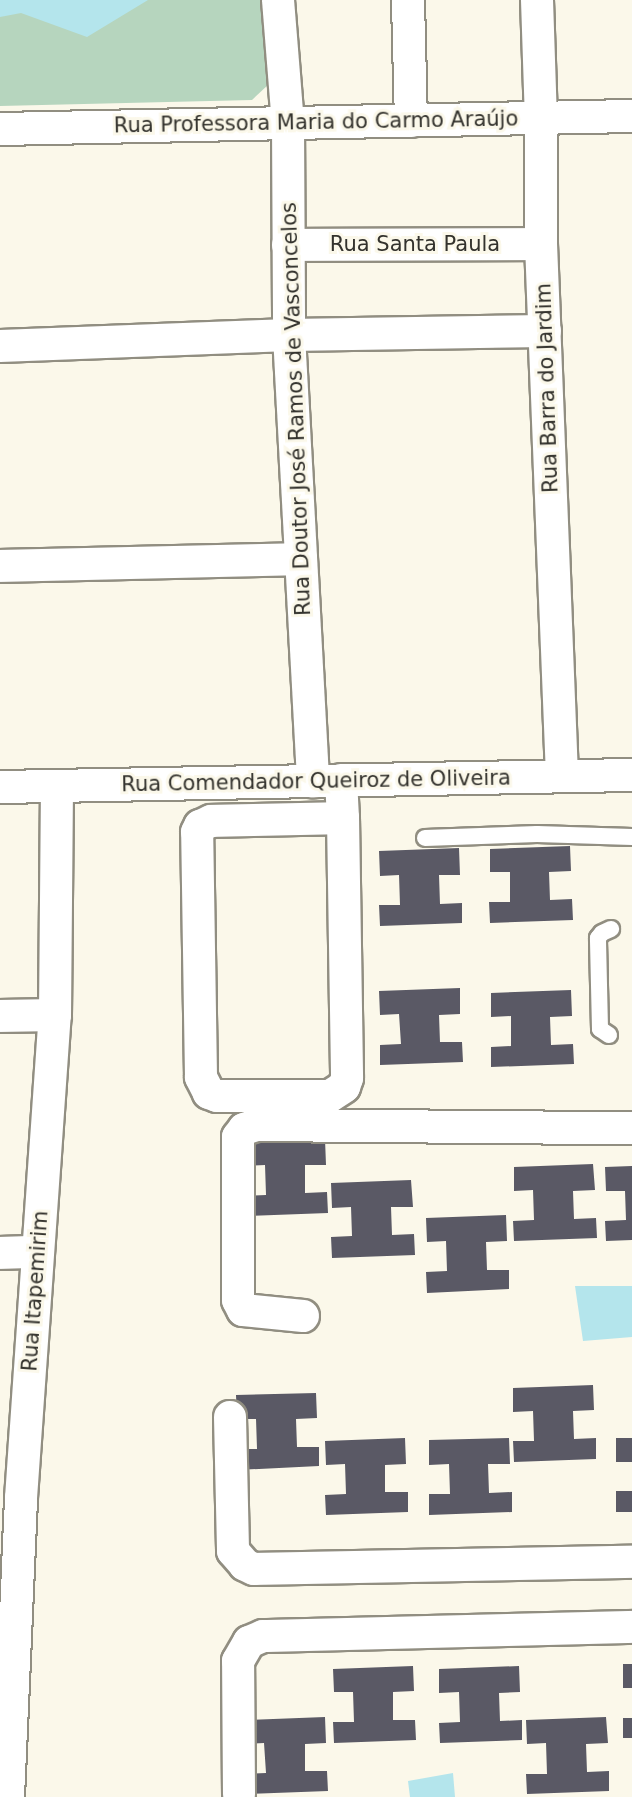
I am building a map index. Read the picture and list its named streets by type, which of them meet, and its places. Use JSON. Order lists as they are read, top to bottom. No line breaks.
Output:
{"streets":{"street":["Rua Professora Maria do Carmo Araújo","Rua Santa Paula","Rua Barra do Jardim","Rua Doutor José Ramos de Vasconcelos","Rua Comendador Queiroz de Oliveira","Rua Itapemirim"]},"crossings":[["Rua Professora Maria do Carmo Araújo","Rua Barra do Jardim"],["Rua Professora Maria do Carmo Araújo","Rua Doutor José Ramos de Vasconcelos"],["Rua Santa Paula","Rua Barra do Jardim"],["Rua Santa Paula","Rua Doutor José Ramos de Vasconcelos"],["Rua Barra do Jardim","Rua Comendador Queiroz de Oliveira"],["Rua Doutor José Ramos de Vasconcelos","Rua Comendador Queiroz de Oliveira"],["Rua Comendador Queiroz de Oliveira","Rua Itapemirim"]]}
